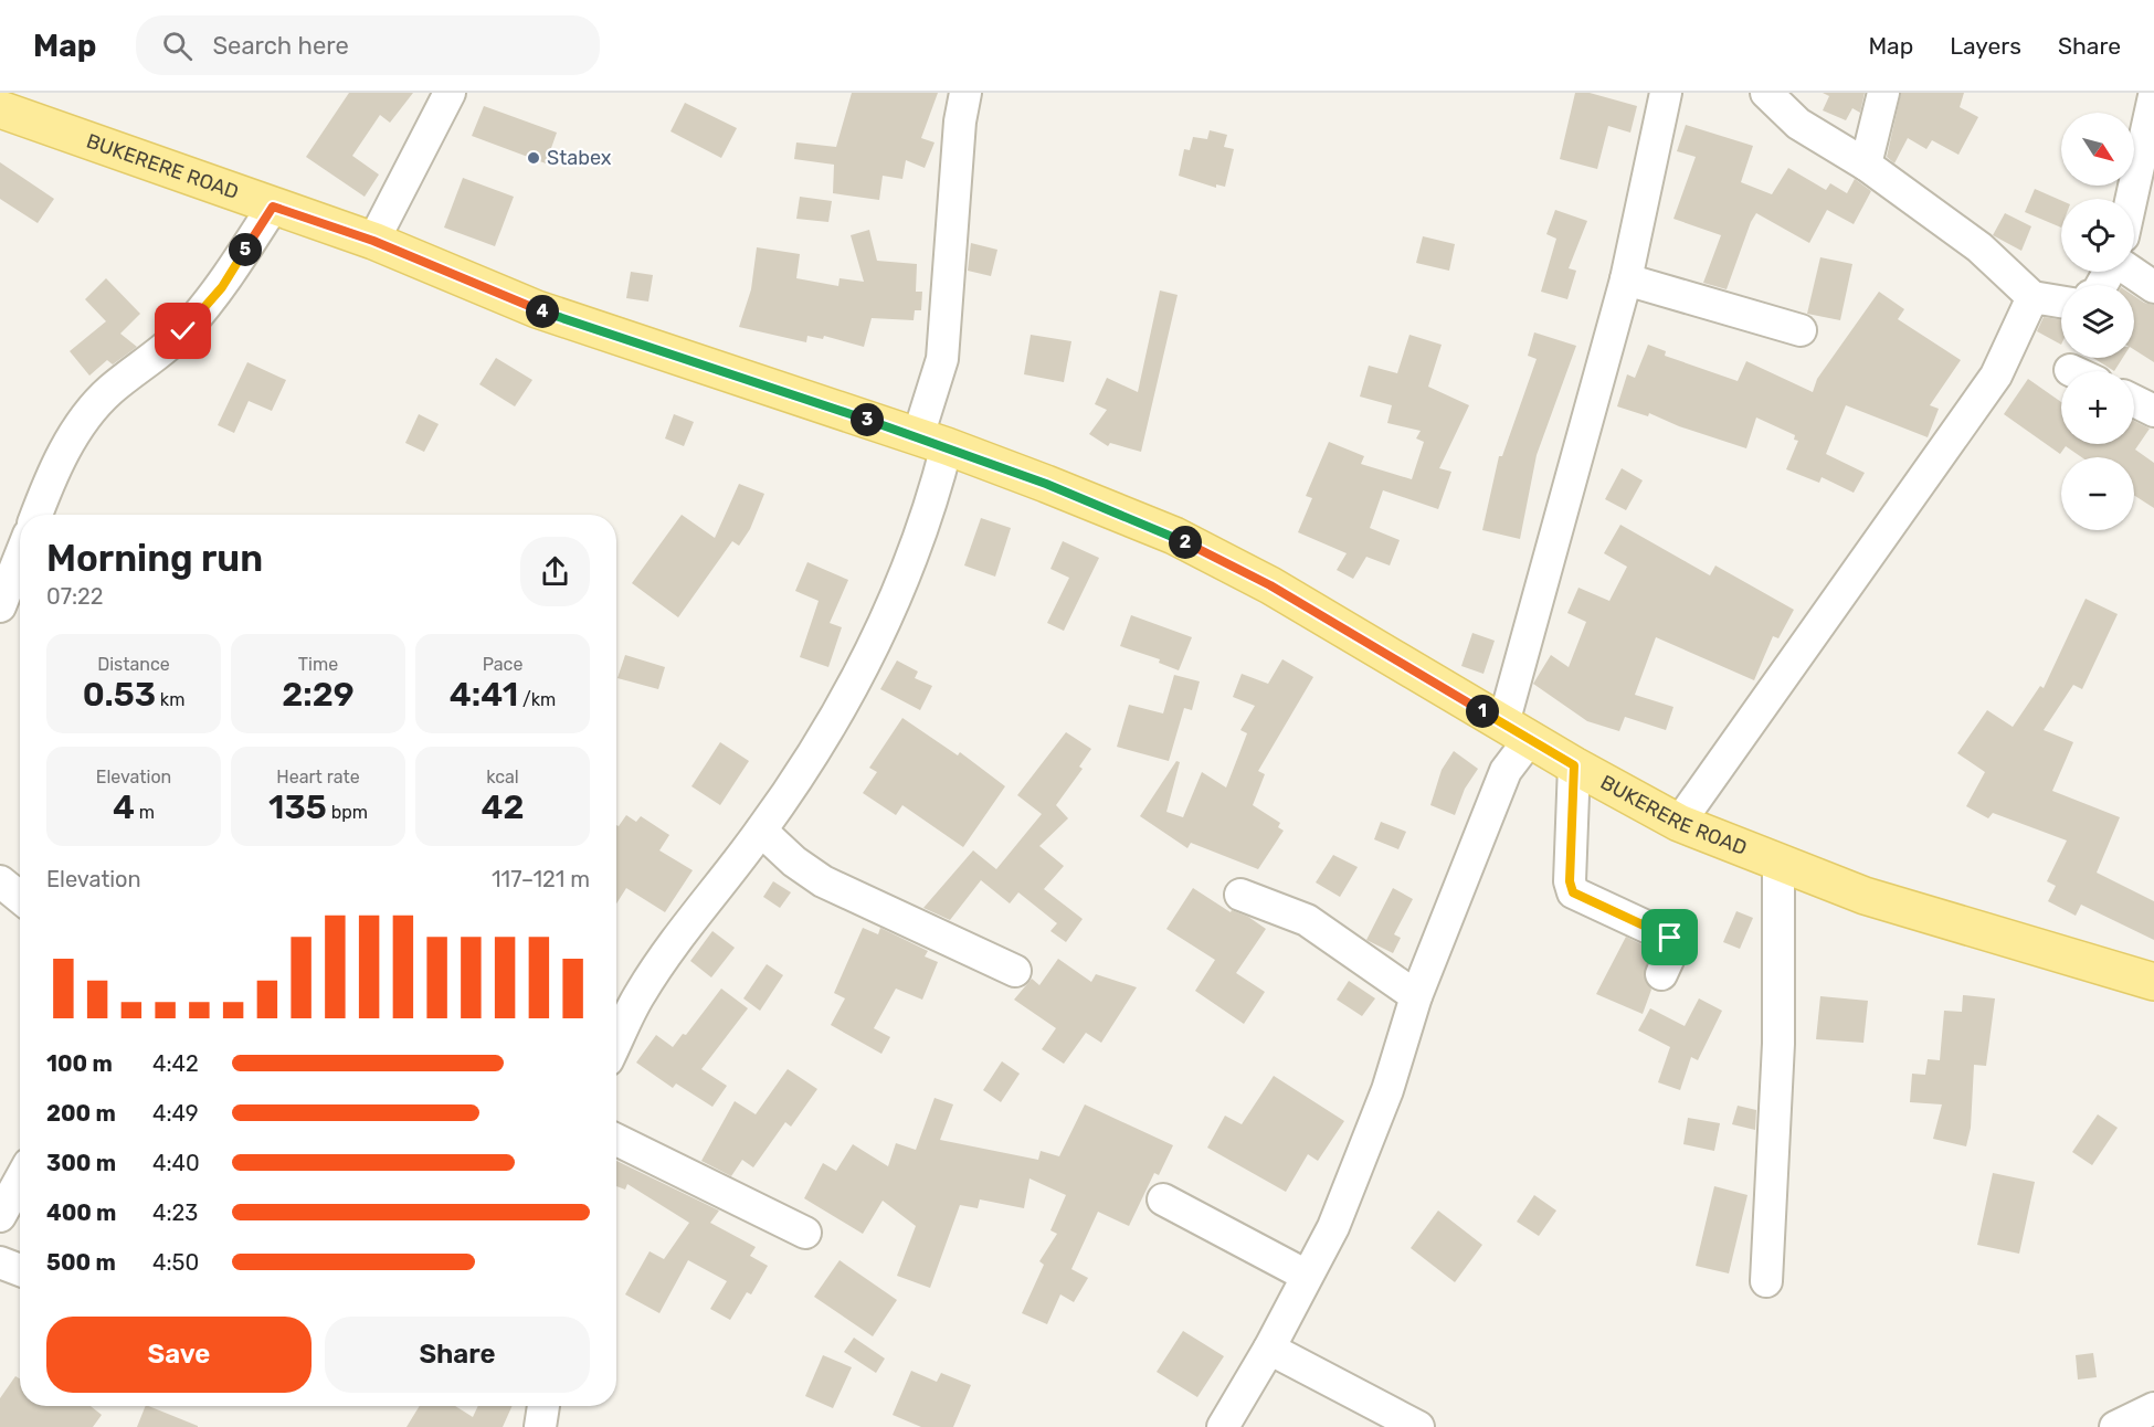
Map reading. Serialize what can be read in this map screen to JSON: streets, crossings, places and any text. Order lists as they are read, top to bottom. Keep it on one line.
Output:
{"streets":{"main road":["BUKERERE ROAD"]},"places":["Stabex"],"north":"bottom right","page":{"header":"Map","search":"Search here","nav":["Map","Layers","Share"],"map_buttons":["+","−"],"pins":["5","4","3","2","1"],"heading":["Morning run","07:22"],"stats":[["Distance","0.53 km"],["Time","2:29"],["Pace","4:41 /km"],["Elevation","4 m"],["Heart rate","135 bpm"],["kcal","42"]],"chart":["Elevation","117–121 m"],"list":[{"name":"100 m","note":"4:42"},{"name":"200 m","note":"4:49"},{"name":"300 m","note":"4:40"},{"name":"400 m","note":"4:23"},{"name":"500 m","note":"4:50"}],"buttons":["Save","Share"]}}
